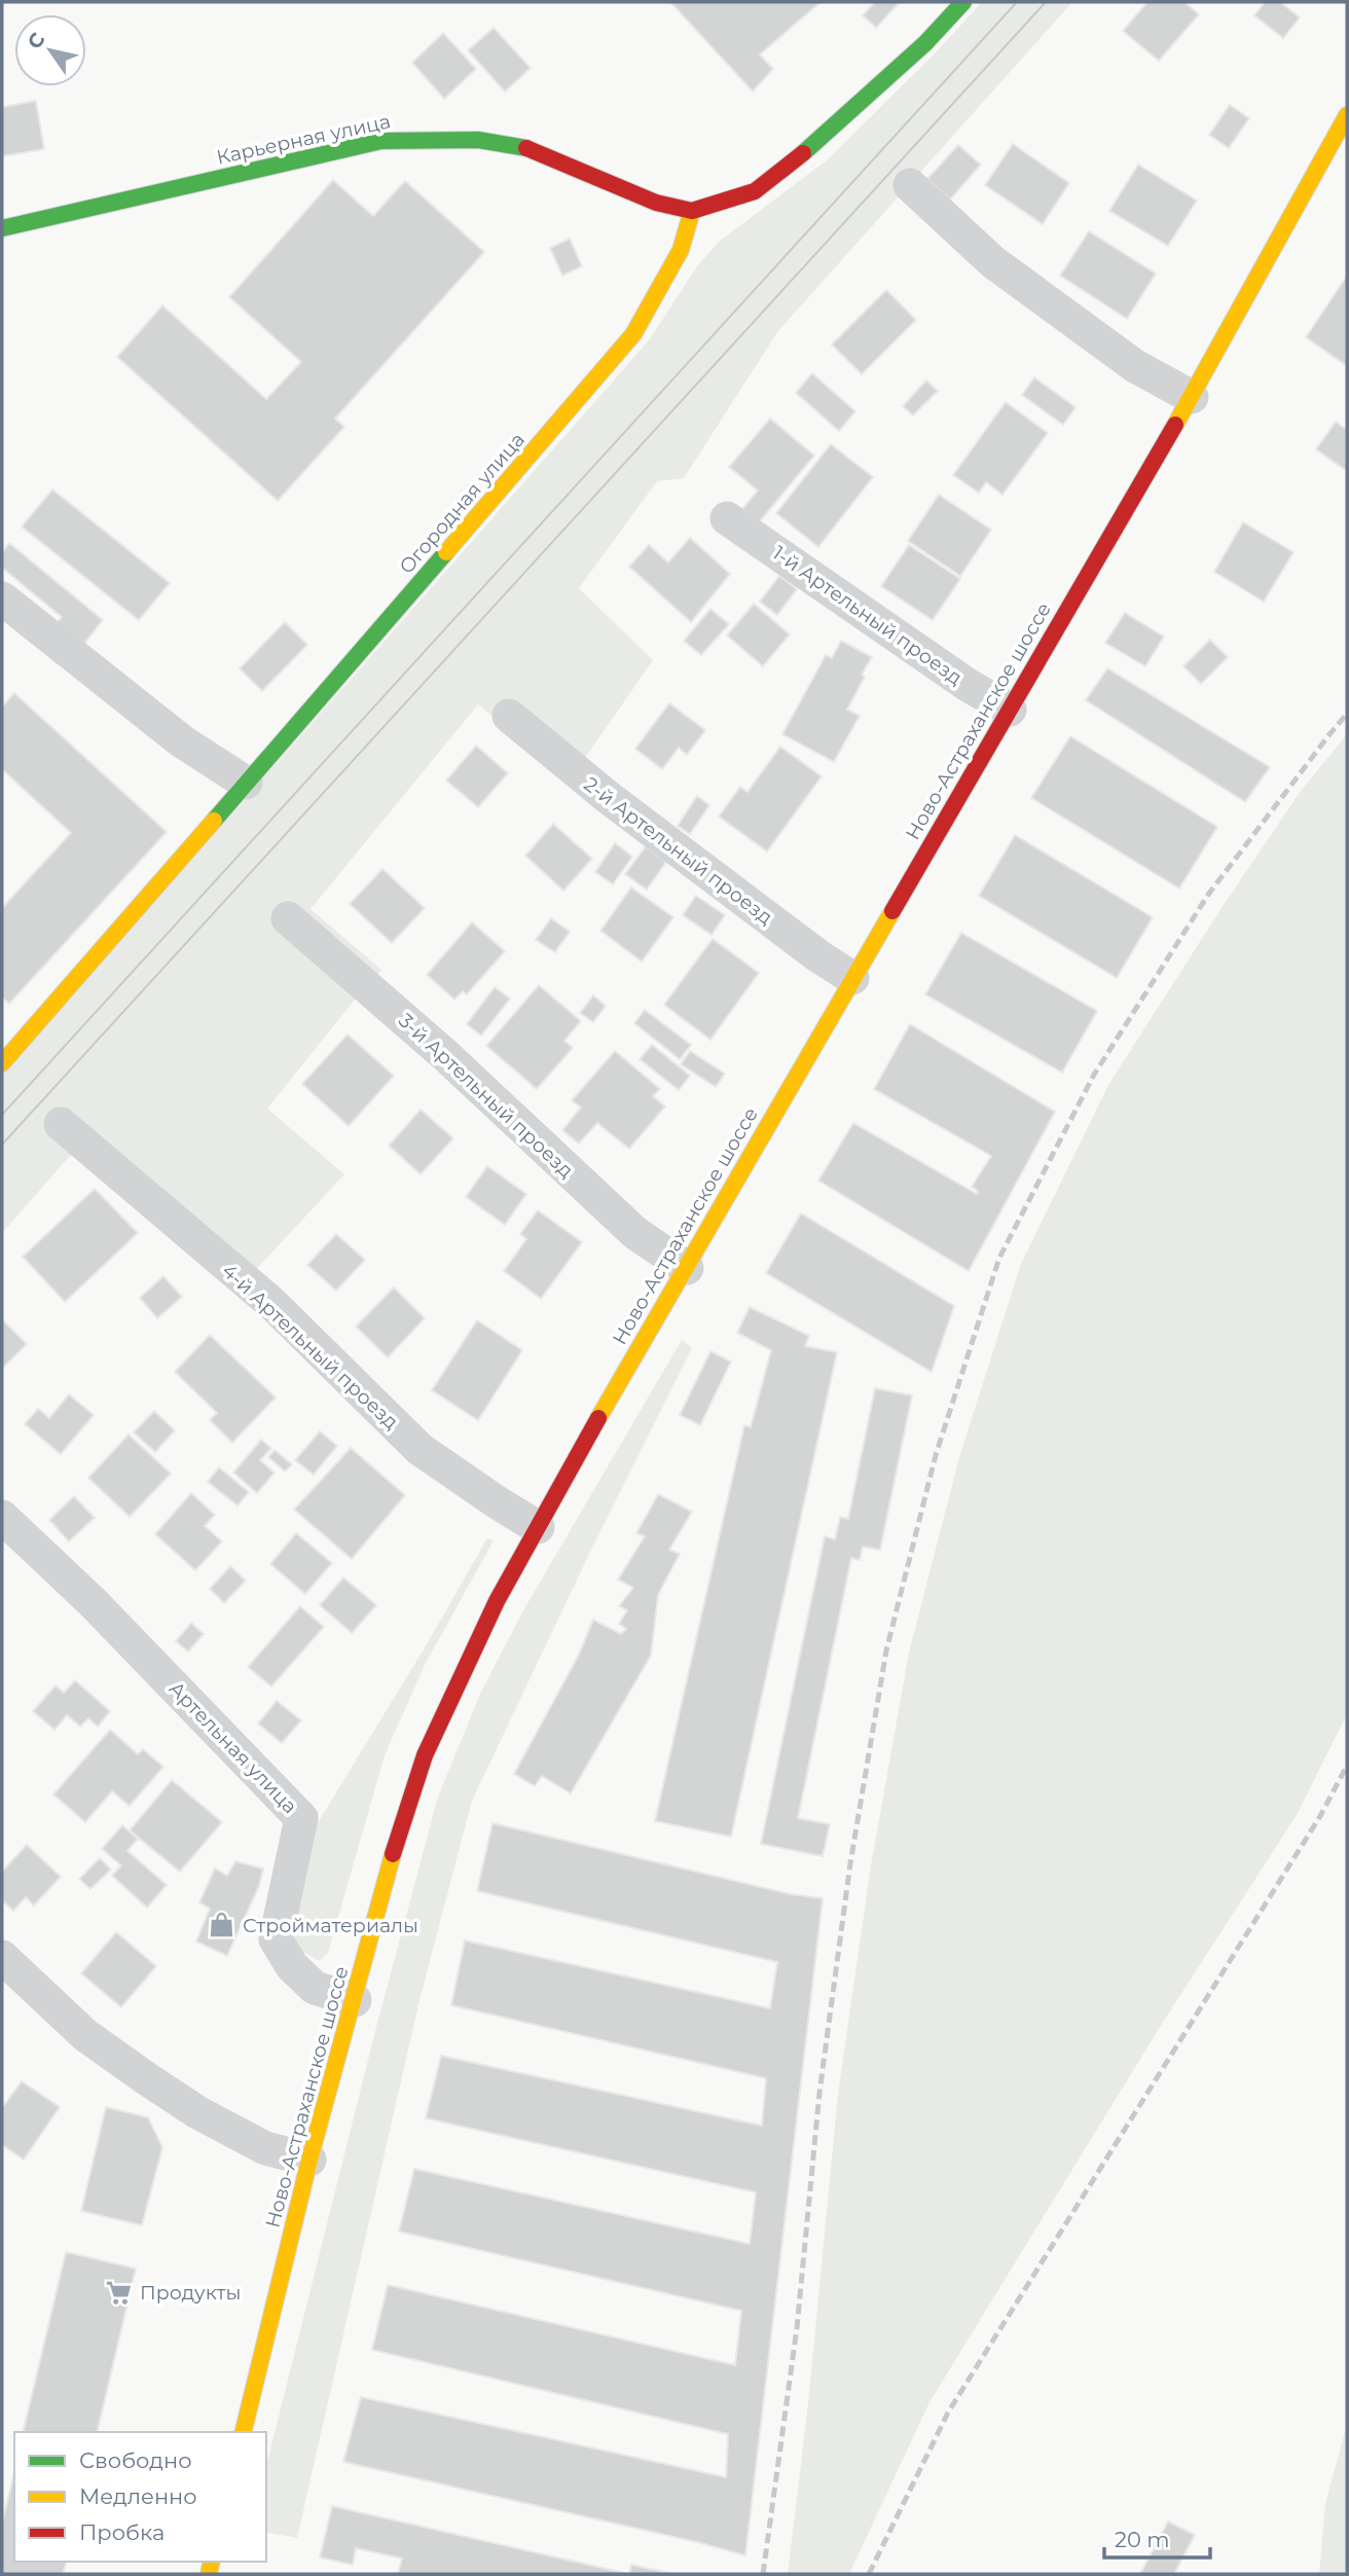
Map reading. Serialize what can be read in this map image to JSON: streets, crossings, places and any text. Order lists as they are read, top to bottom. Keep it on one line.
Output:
{"streets":{"main road":["Карьерная улица","Огородная улица","Ново-Астраханское шоссе"],"street":["1-й Артельный проезд","2-й Артельный проезд","3-й Артельный проезд","4-й Артельный проезд","Артельная улица"]},"crossings":[["Карьерная улица","Огородная улица"],["1-й Артельный проезд","Ново-Астраханское шоссе"],["Ново-Астраханское шоссе","2-й Артельный проезд"],["Ново-Астраханское шоссе","3-й Артельный проезд"],["Ново-Астраханское шоссе","4-й Артельный проезд"],["Ново-Астраханское шоссе","Артельная улица"]],"places":{"shop":["Стройматериалы"],"supermarket":["Продукты"]},"legend":["Свободно","Медленно","Пробка"],"scale_bar":"20 m","north":"top left"}
